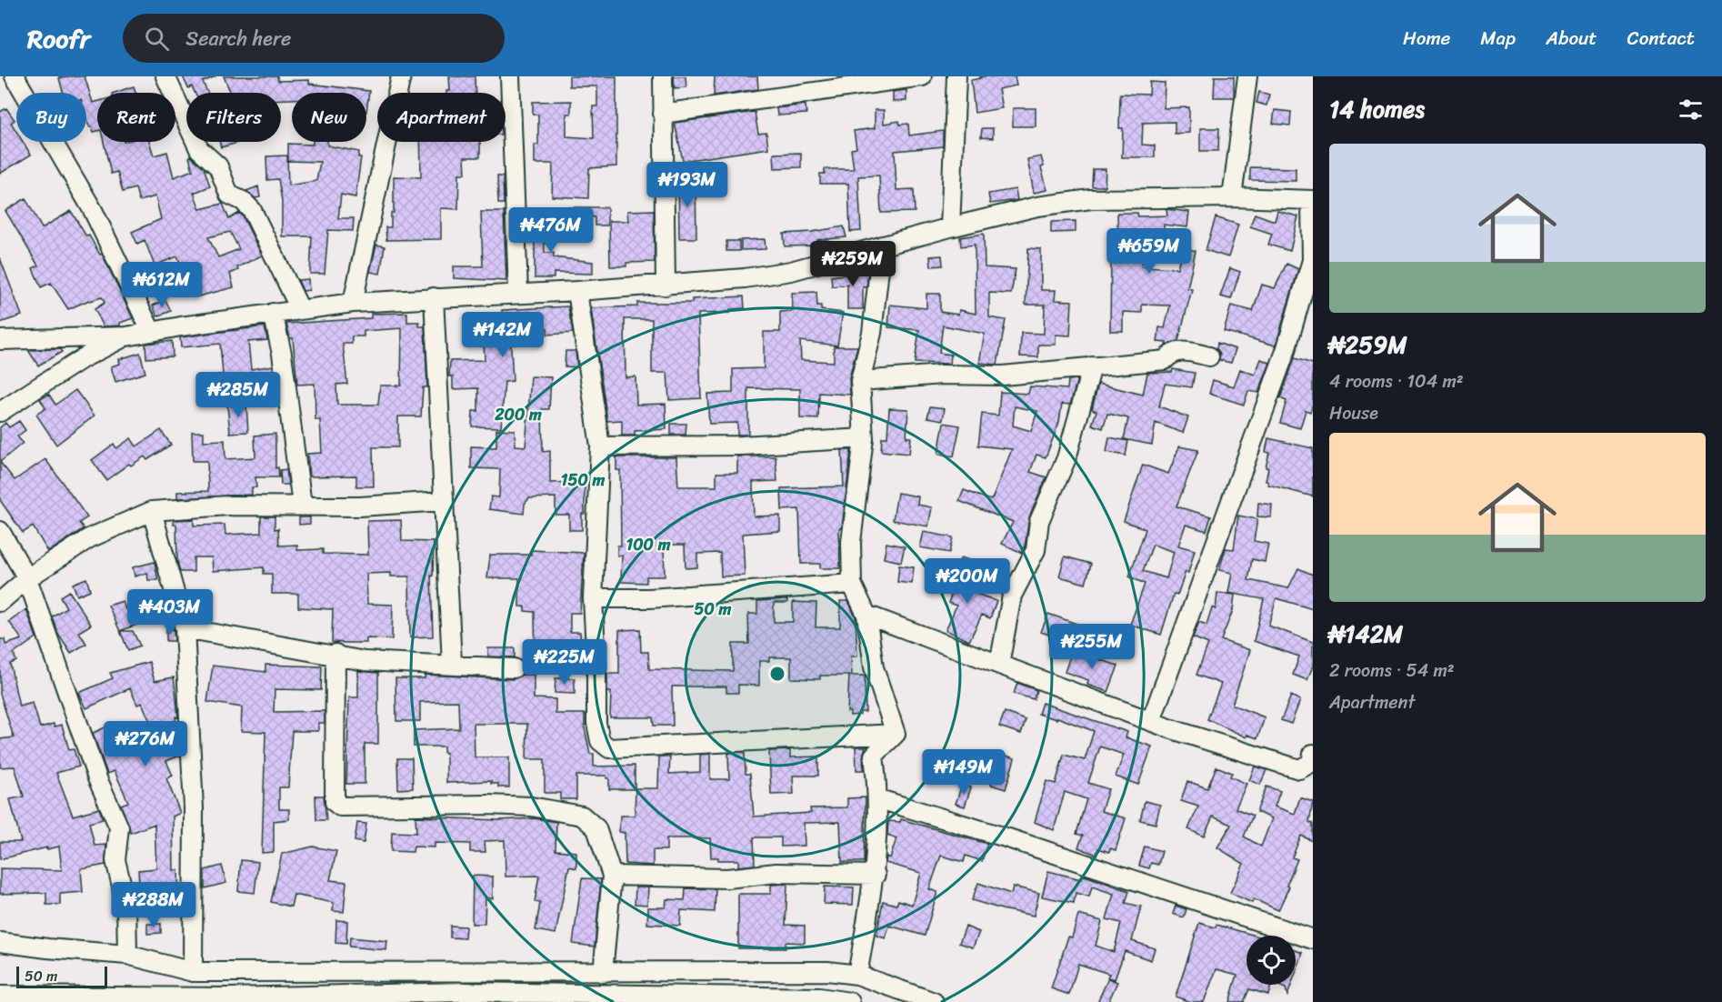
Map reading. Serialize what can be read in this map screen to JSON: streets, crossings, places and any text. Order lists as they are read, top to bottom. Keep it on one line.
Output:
{"scale_bar":"50 m","page":{"header":"Roofr","search":"Search here","nav":["Home","Map","About","Contact"],"heading":"14 homes","chip":["Buy","Rent","Filters","New","Apartment"],"list":[{"name":"₦259M","note":"4 rooms · 104 m² · House"},{"name":"₦142M","note":"2 rooms · 54 m² · Apartment"}],"price":["₦193M","₦476M","₦659M","₦259M","₦612M","₦142M","₦285M","₦200M","₦403M","₦255M","₦225M","₦276M","₦149M","₦288M"],"scale":"50 m"},"rings":["200 m","150 m","100 m","50 m"]}
